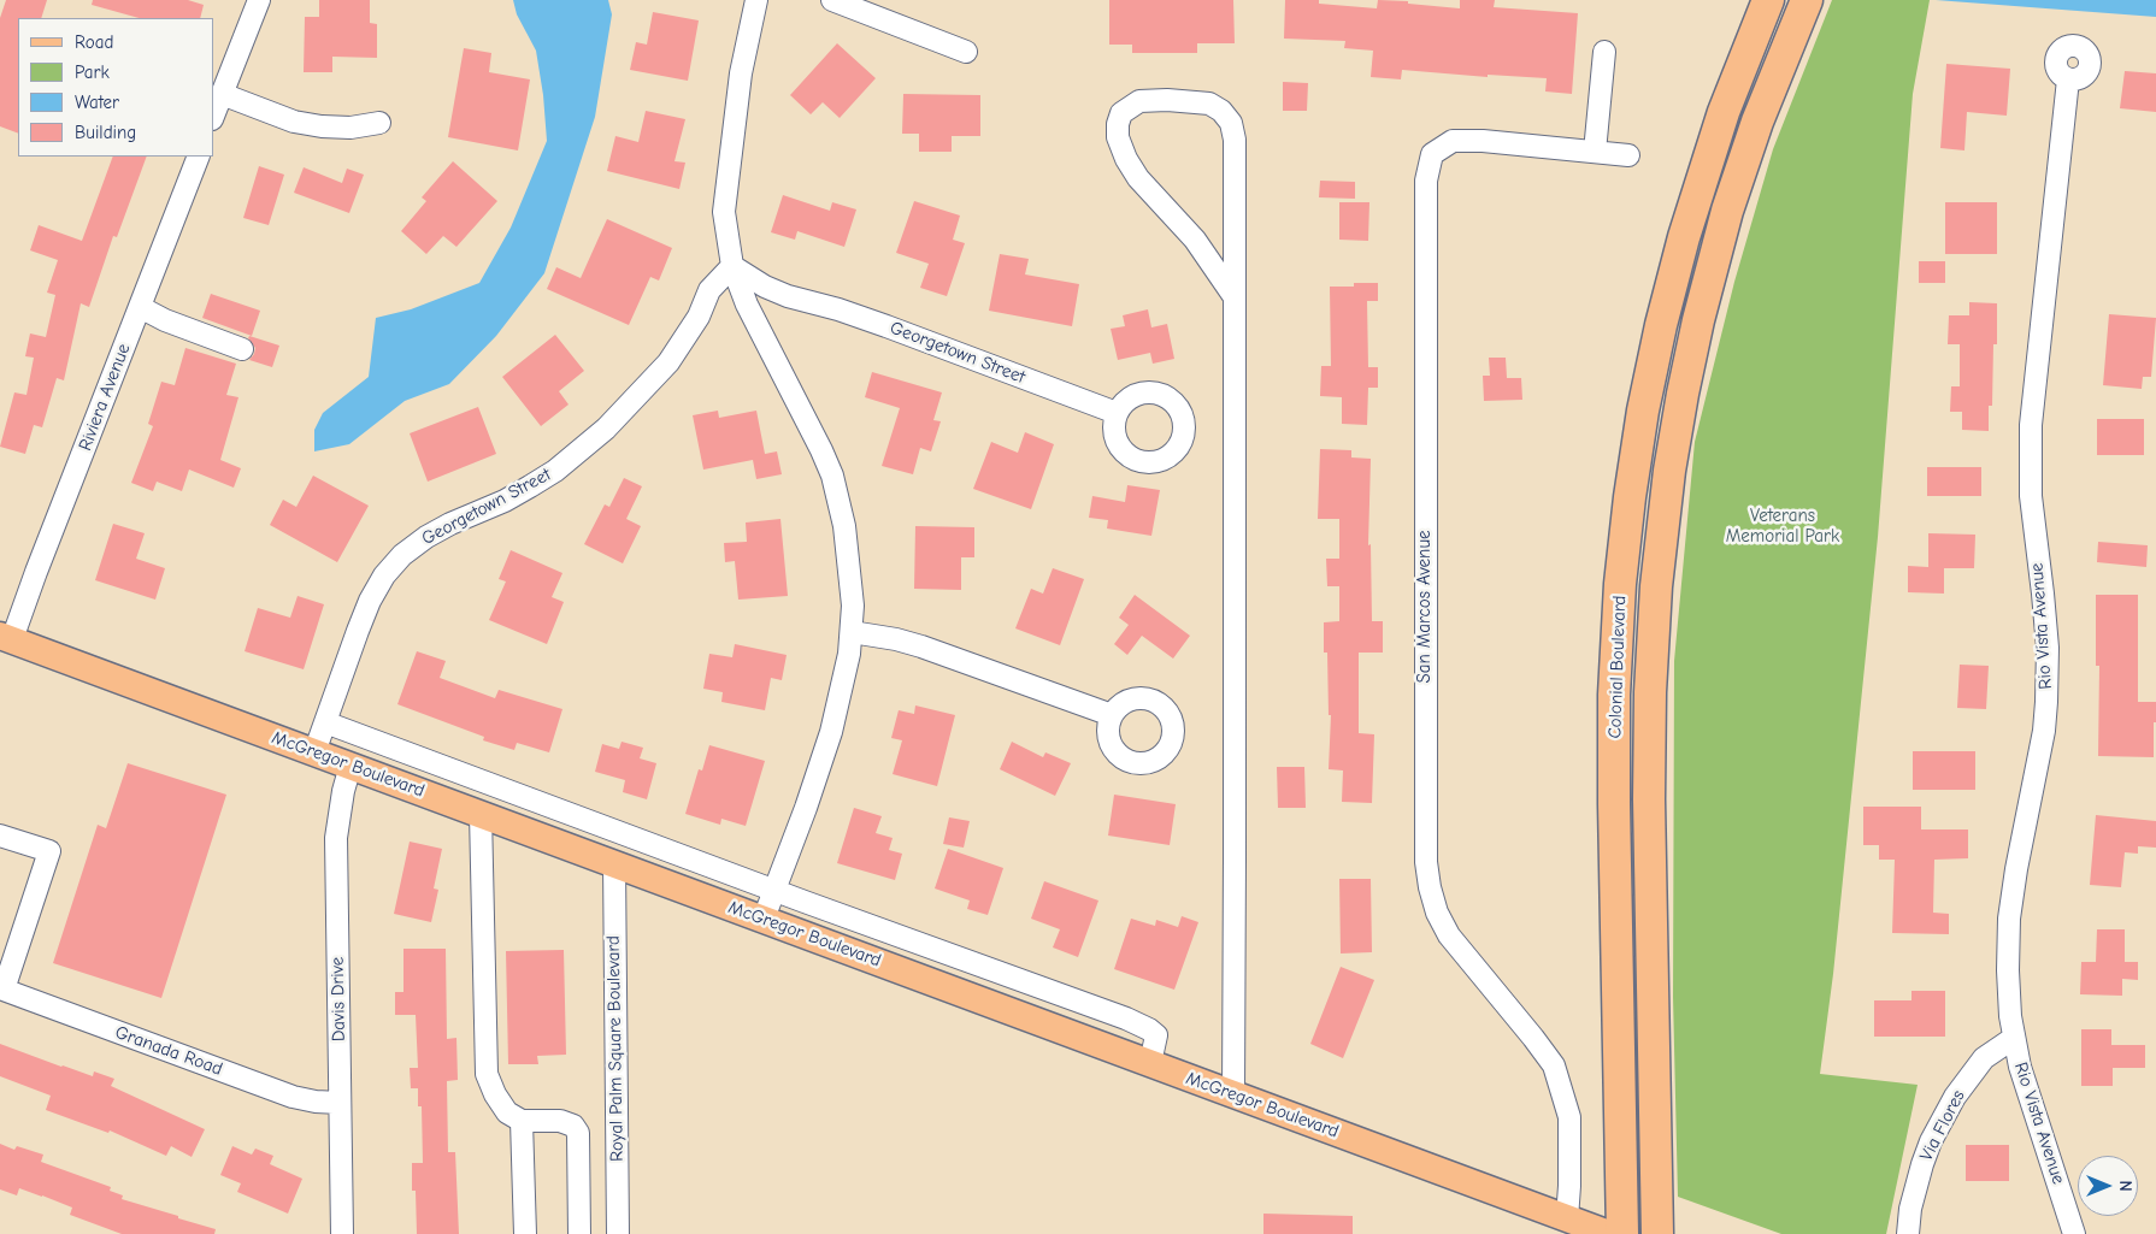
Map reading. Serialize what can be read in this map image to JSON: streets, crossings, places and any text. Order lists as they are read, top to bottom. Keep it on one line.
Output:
{"streets":{"highway":["Colonial Boulevard"],"main road":["McGregor Boulevard"],"street":["Georgetown Street","Riviera Avenue","San Marcos Avenue","Rio Vista Avenue","Davis Drive","Royal Palm Square Boulevard","Granada Road","Via Flores"]},"crossings":[["Georgetown Street","McGregor Boulevard"],["Riviera Avenue","McGregor Boulevard"],["San Marcos Avenue","McGregor Boulevard"],["Rio Vista Avenue","Via Flores"],["McGregor Boulevard","Davis Drive"],["McGregor Boulevard","Royal Palm Square Boulevard"],["Davis Drive","Granada Road"]],"parks":["Veterans Memorial Park"],"legend":["Road","Park","Water","Building"],"north":"right"}
